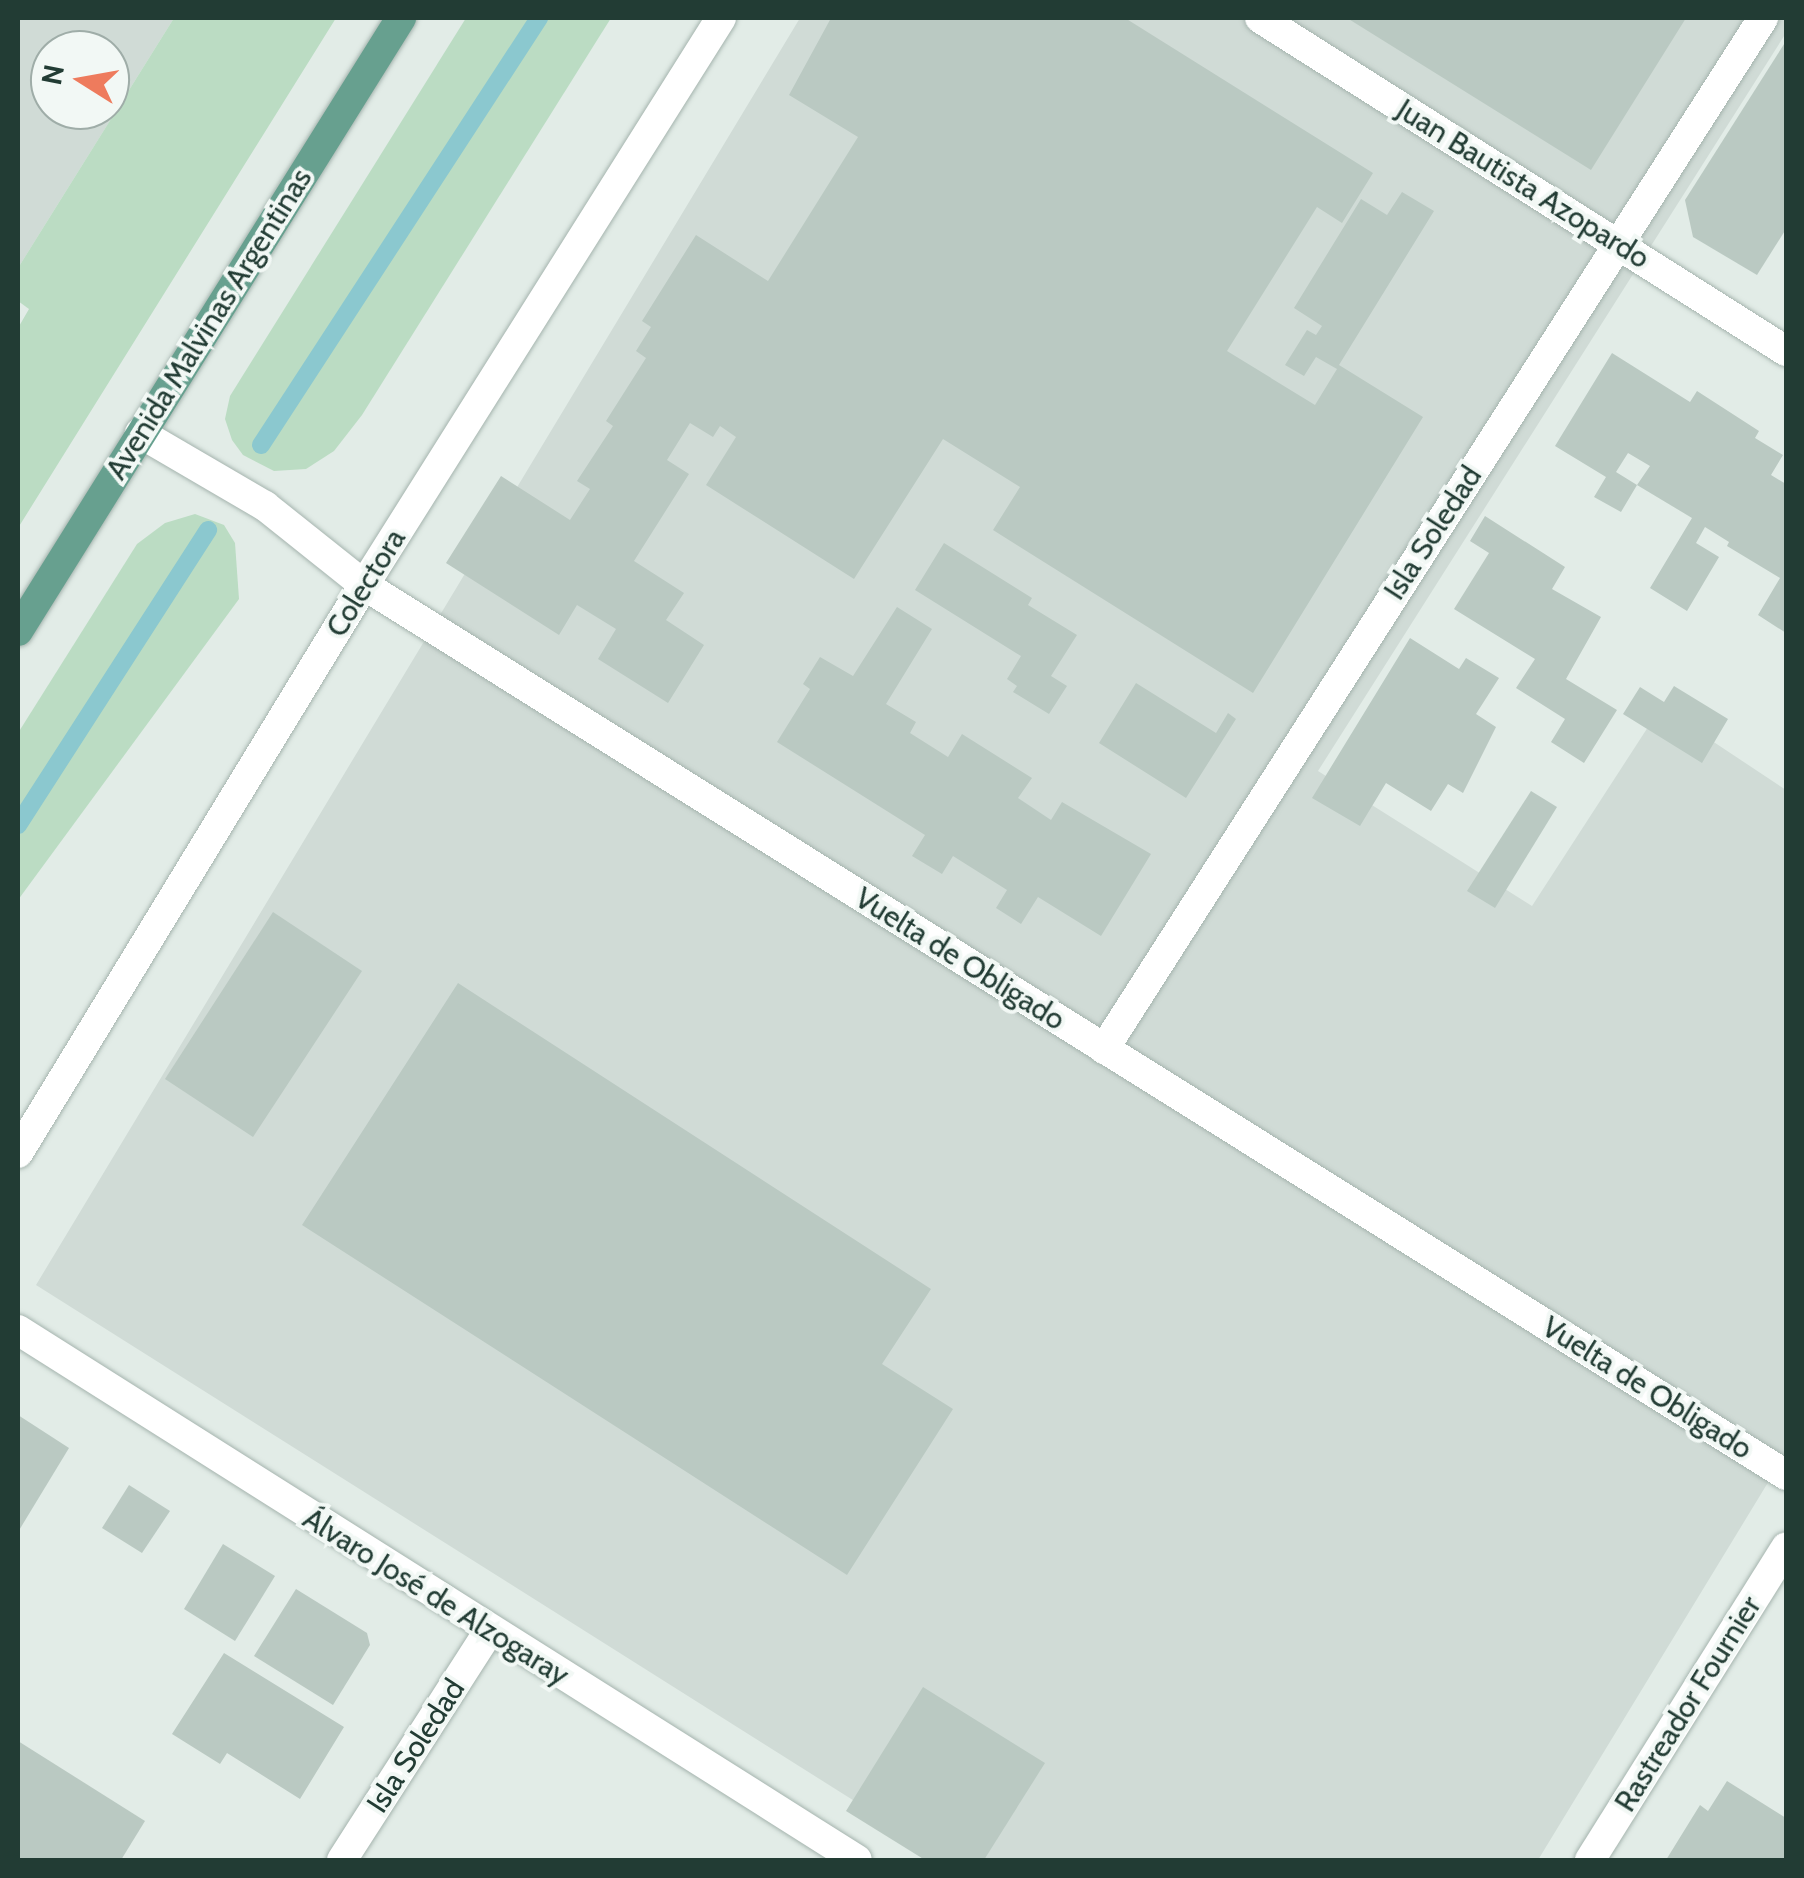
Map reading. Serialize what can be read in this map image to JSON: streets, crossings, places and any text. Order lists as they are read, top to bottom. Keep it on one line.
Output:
{"streets":{"main road":["Avenida Malvinas Argentinas"],"street":["Juan Bautista Azopardo","Isla Soledad","Colectora","Vuelta de Obligado","Álvaro José de Alzogaray","Rastreador Fournier"]},"crossings":[["Juan Bautista Azopardo","Isla Soledad"],["Avenida Malvinas Argentinas","Vuelta de Obligado"],["Isla Soledad","Vuelta de Obligado"],["Isla Soledad","Álvaro José de Alzogaray"],["Colectora","Vuelta de Obligado"]],"north":"left"}
